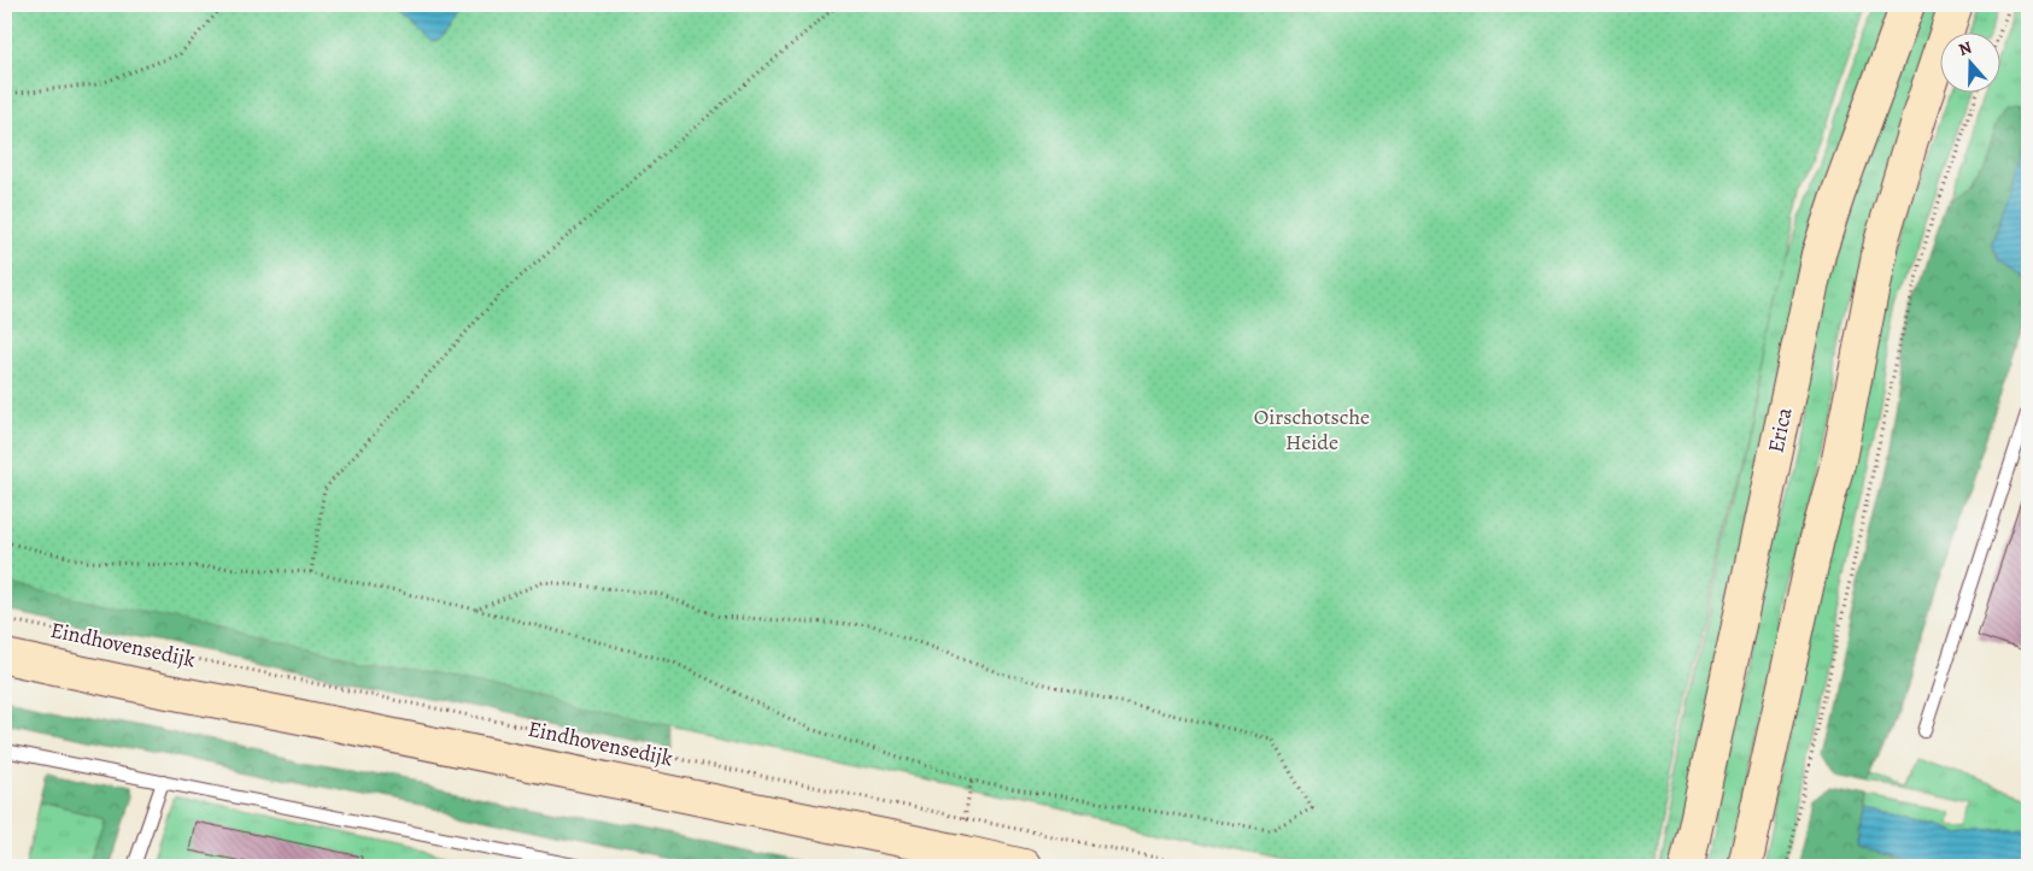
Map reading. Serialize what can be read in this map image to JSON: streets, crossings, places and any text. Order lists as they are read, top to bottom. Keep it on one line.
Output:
{"streets":{"street":["Erica","Eindhovensedijk"]},"parks":["Oirschotsche Heide"],"north":"top"}
